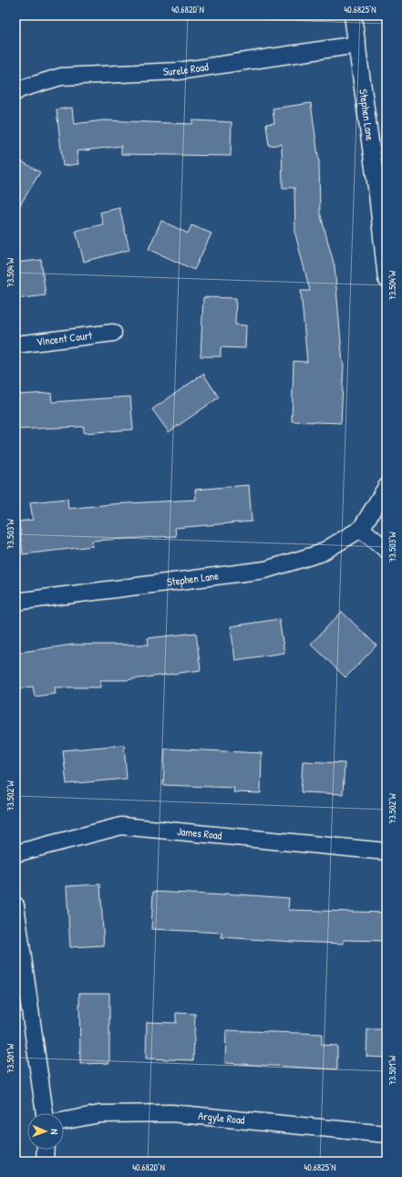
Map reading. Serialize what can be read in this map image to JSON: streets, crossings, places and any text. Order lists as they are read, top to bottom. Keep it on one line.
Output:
{"streets":{"street":["Surele Road","Stephen Lane","Vincent Court","James Road","Argyle Road"]},"crossings":[["Surele Road","Stephen Lane"]],"north":"right","coordinates":["40.6820°N","40.6825°N","73.504°W","73.503°W","73.502°W","73.501°W"]}
